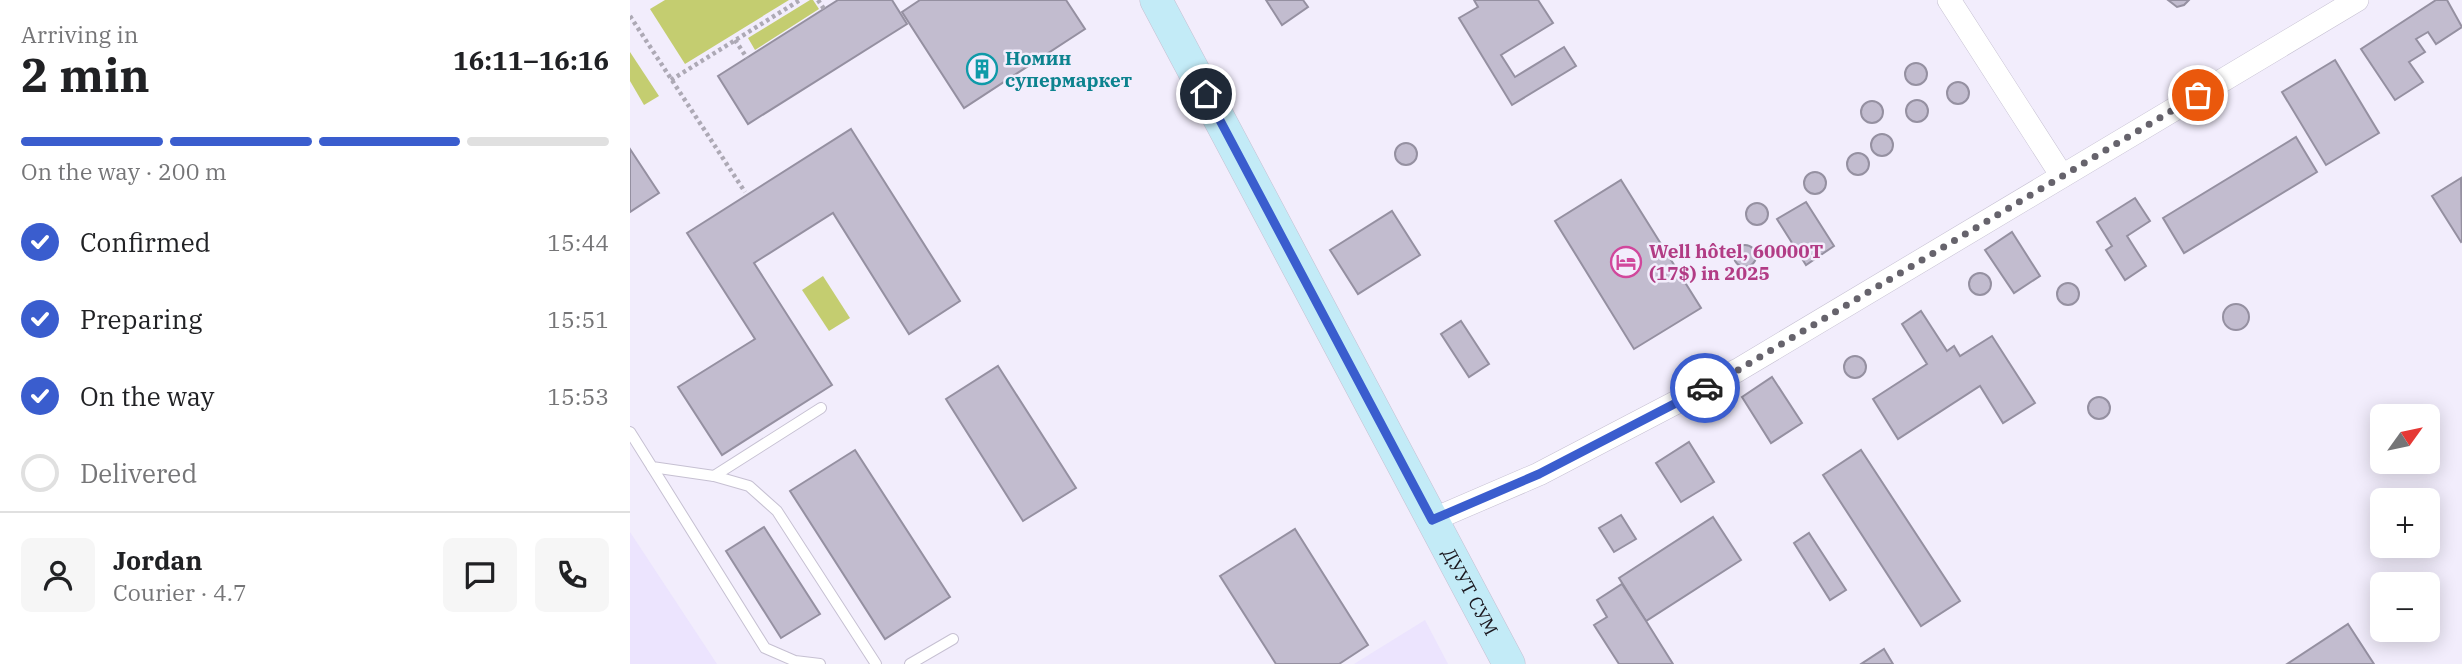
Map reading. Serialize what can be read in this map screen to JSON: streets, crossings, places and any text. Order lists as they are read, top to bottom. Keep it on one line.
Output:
{"streets":{"main road":["ДУУТ СУМ"]},"places":{"building":["Номин супермаркет"],"hotel":["Well hôtel, 60000T (17$) in 2025"]},"north":"top right","page":{"heading":["2 min","Arriving in","16:11–16:16"],"panel":["Jordan","Courier · 4.7"],"bar":"On the way · 200 m","list":[["Confirmed","15:44"],["Preparing","15:51"],["On the way","15:53"],"Delivered"],"map_buttons":["+","−"]}}
